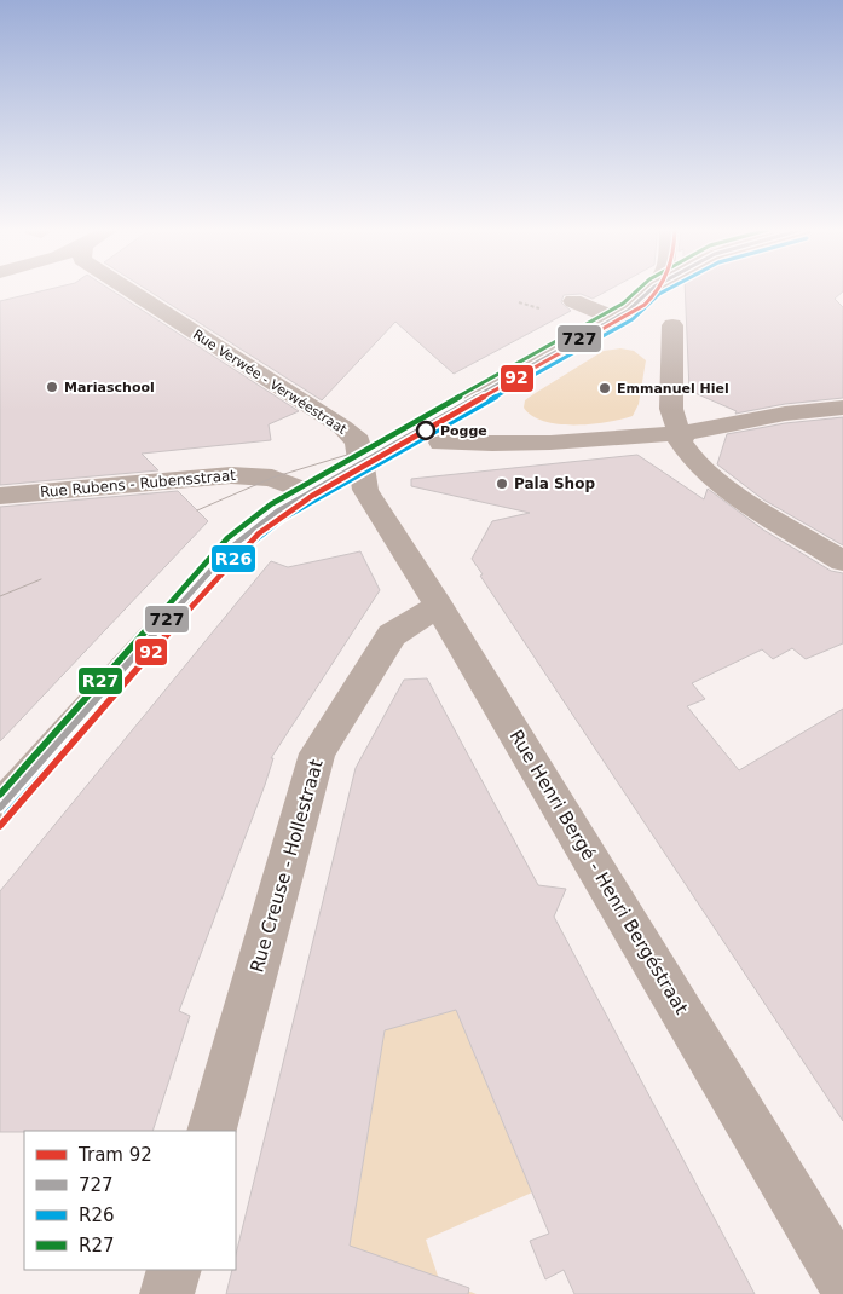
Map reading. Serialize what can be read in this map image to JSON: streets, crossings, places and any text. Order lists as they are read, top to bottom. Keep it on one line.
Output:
{"streets":{"street":["Rue Verwée - Verwéestraat","Rue Rubens - Rubensstraat","Rue Creuse - Hollestraat","Rue Henri Bergé - Henri Bergéstraat"]},"crossings":[["Rue Verwée - Verwéestraat","Rue Henri Bergé - Henri Bergéstraat"],["Rue Creuse - Hollestraat","Rue Henri Bergé - Henri Bergéstraat"]],"places":["Mariaschool","Emmanuel Hiel","Pogge","Pala Shop"],"lines":["tram line 92","transit line 727","transit line R26","transit line R27"],"legend":["Tram 92","727","R26","R27"]}
